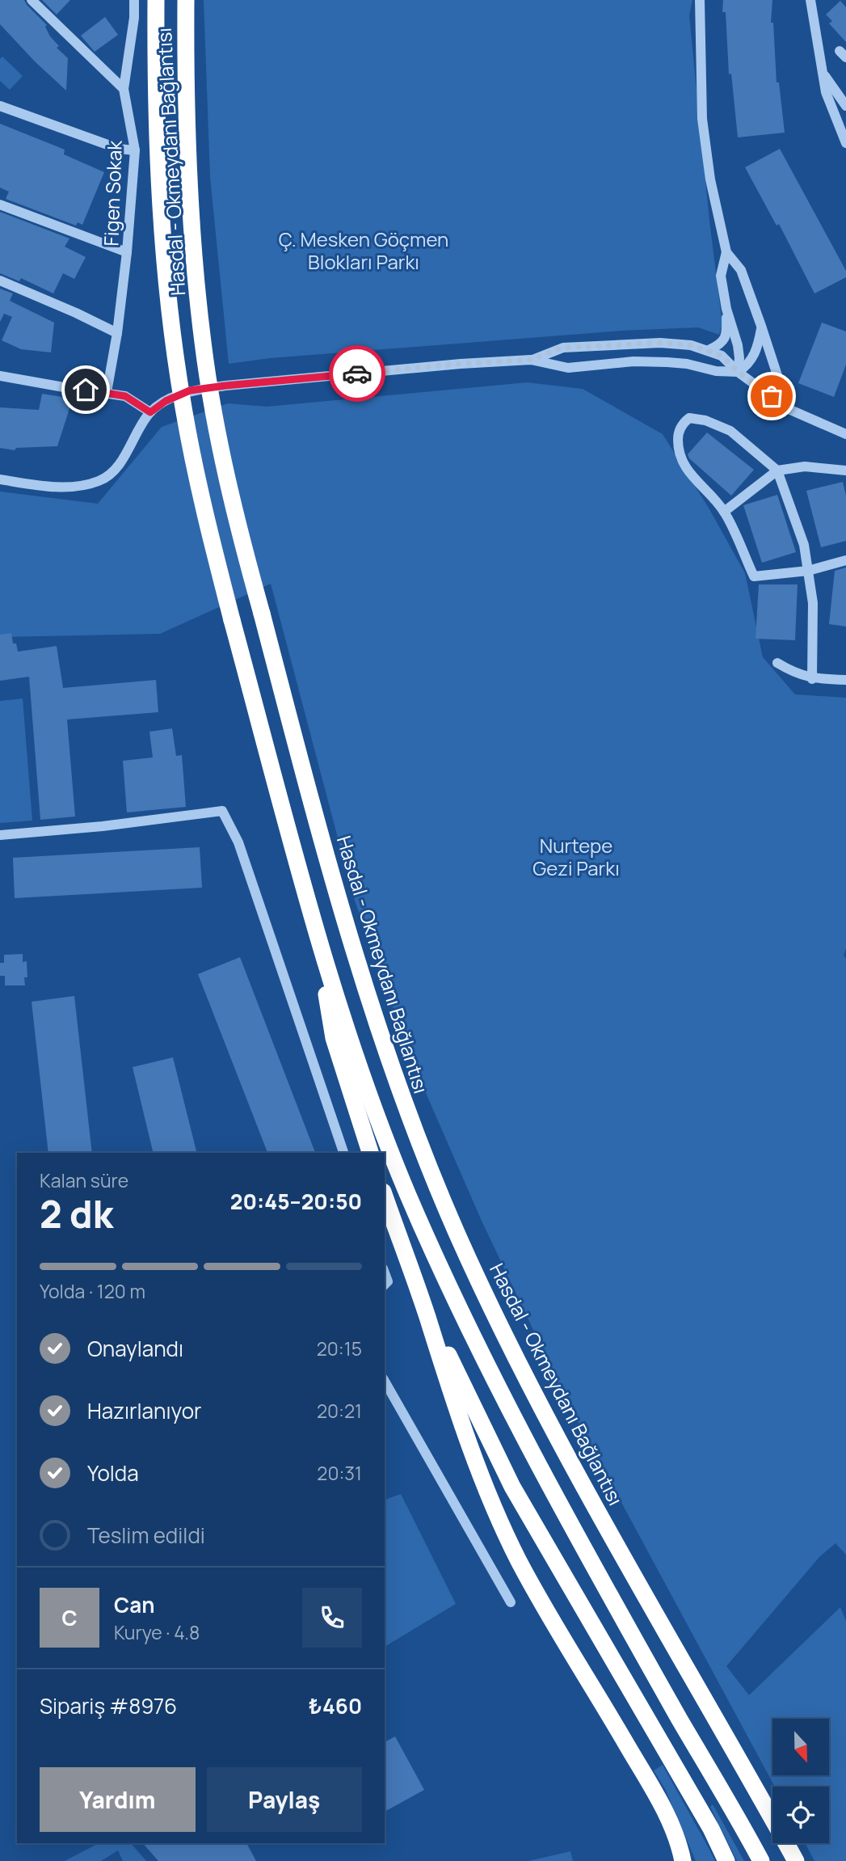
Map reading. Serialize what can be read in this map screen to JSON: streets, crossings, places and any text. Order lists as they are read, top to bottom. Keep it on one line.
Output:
{"streets":{"highway":["Hasdal - Okmeydanı Bağlantısı"],"street":["Figen Sokak"]},"parks":["Ç. Mesken Göçmen Blokları Parkı","Nurtepe Gezi Parkı"],"north":"bottom","page":{"heading":["2 dk","Kalan süre","20:45–20:50"],"panel":["Can","Kurye · 4.8","Sipariş #8976","₺460"],"bar":"Yolda · 120 m","list":[["Onaylandı","20:15"],["Hazırlanıyor","20:21"],["Yolda","20:31"],"Teslim edildi"],"round":"C","buttons":["Yardım","Paylaş"]}}
